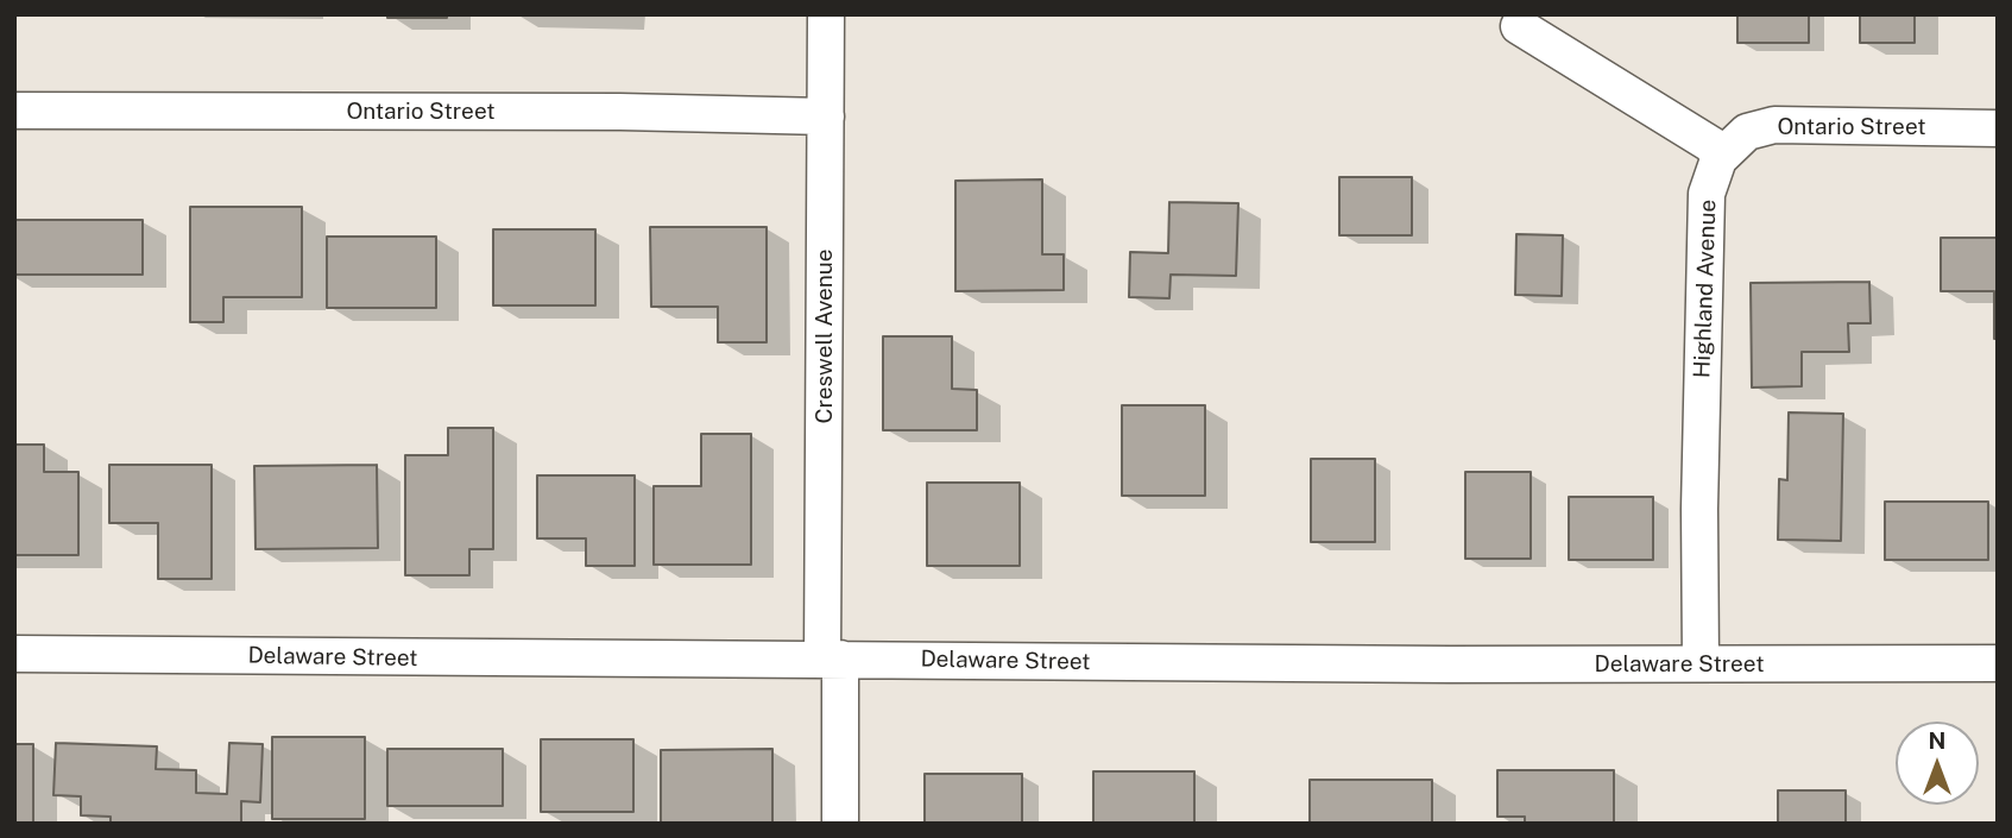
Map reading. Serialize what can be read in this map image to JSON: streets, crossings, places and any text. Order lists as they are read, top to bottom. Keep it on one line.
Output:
{"streets":{"street":["Ontario Street","Highland Avenue","Creswell Avenue","Delaware Street"]},"crossings":[["Ontario Street","Highland Avenue"],["Ontario Street","Creswell Avenue"],["Highland Avenue","Delaware Street"],["Creswell Avenue","Delaware Street"]],"north":"top"}
